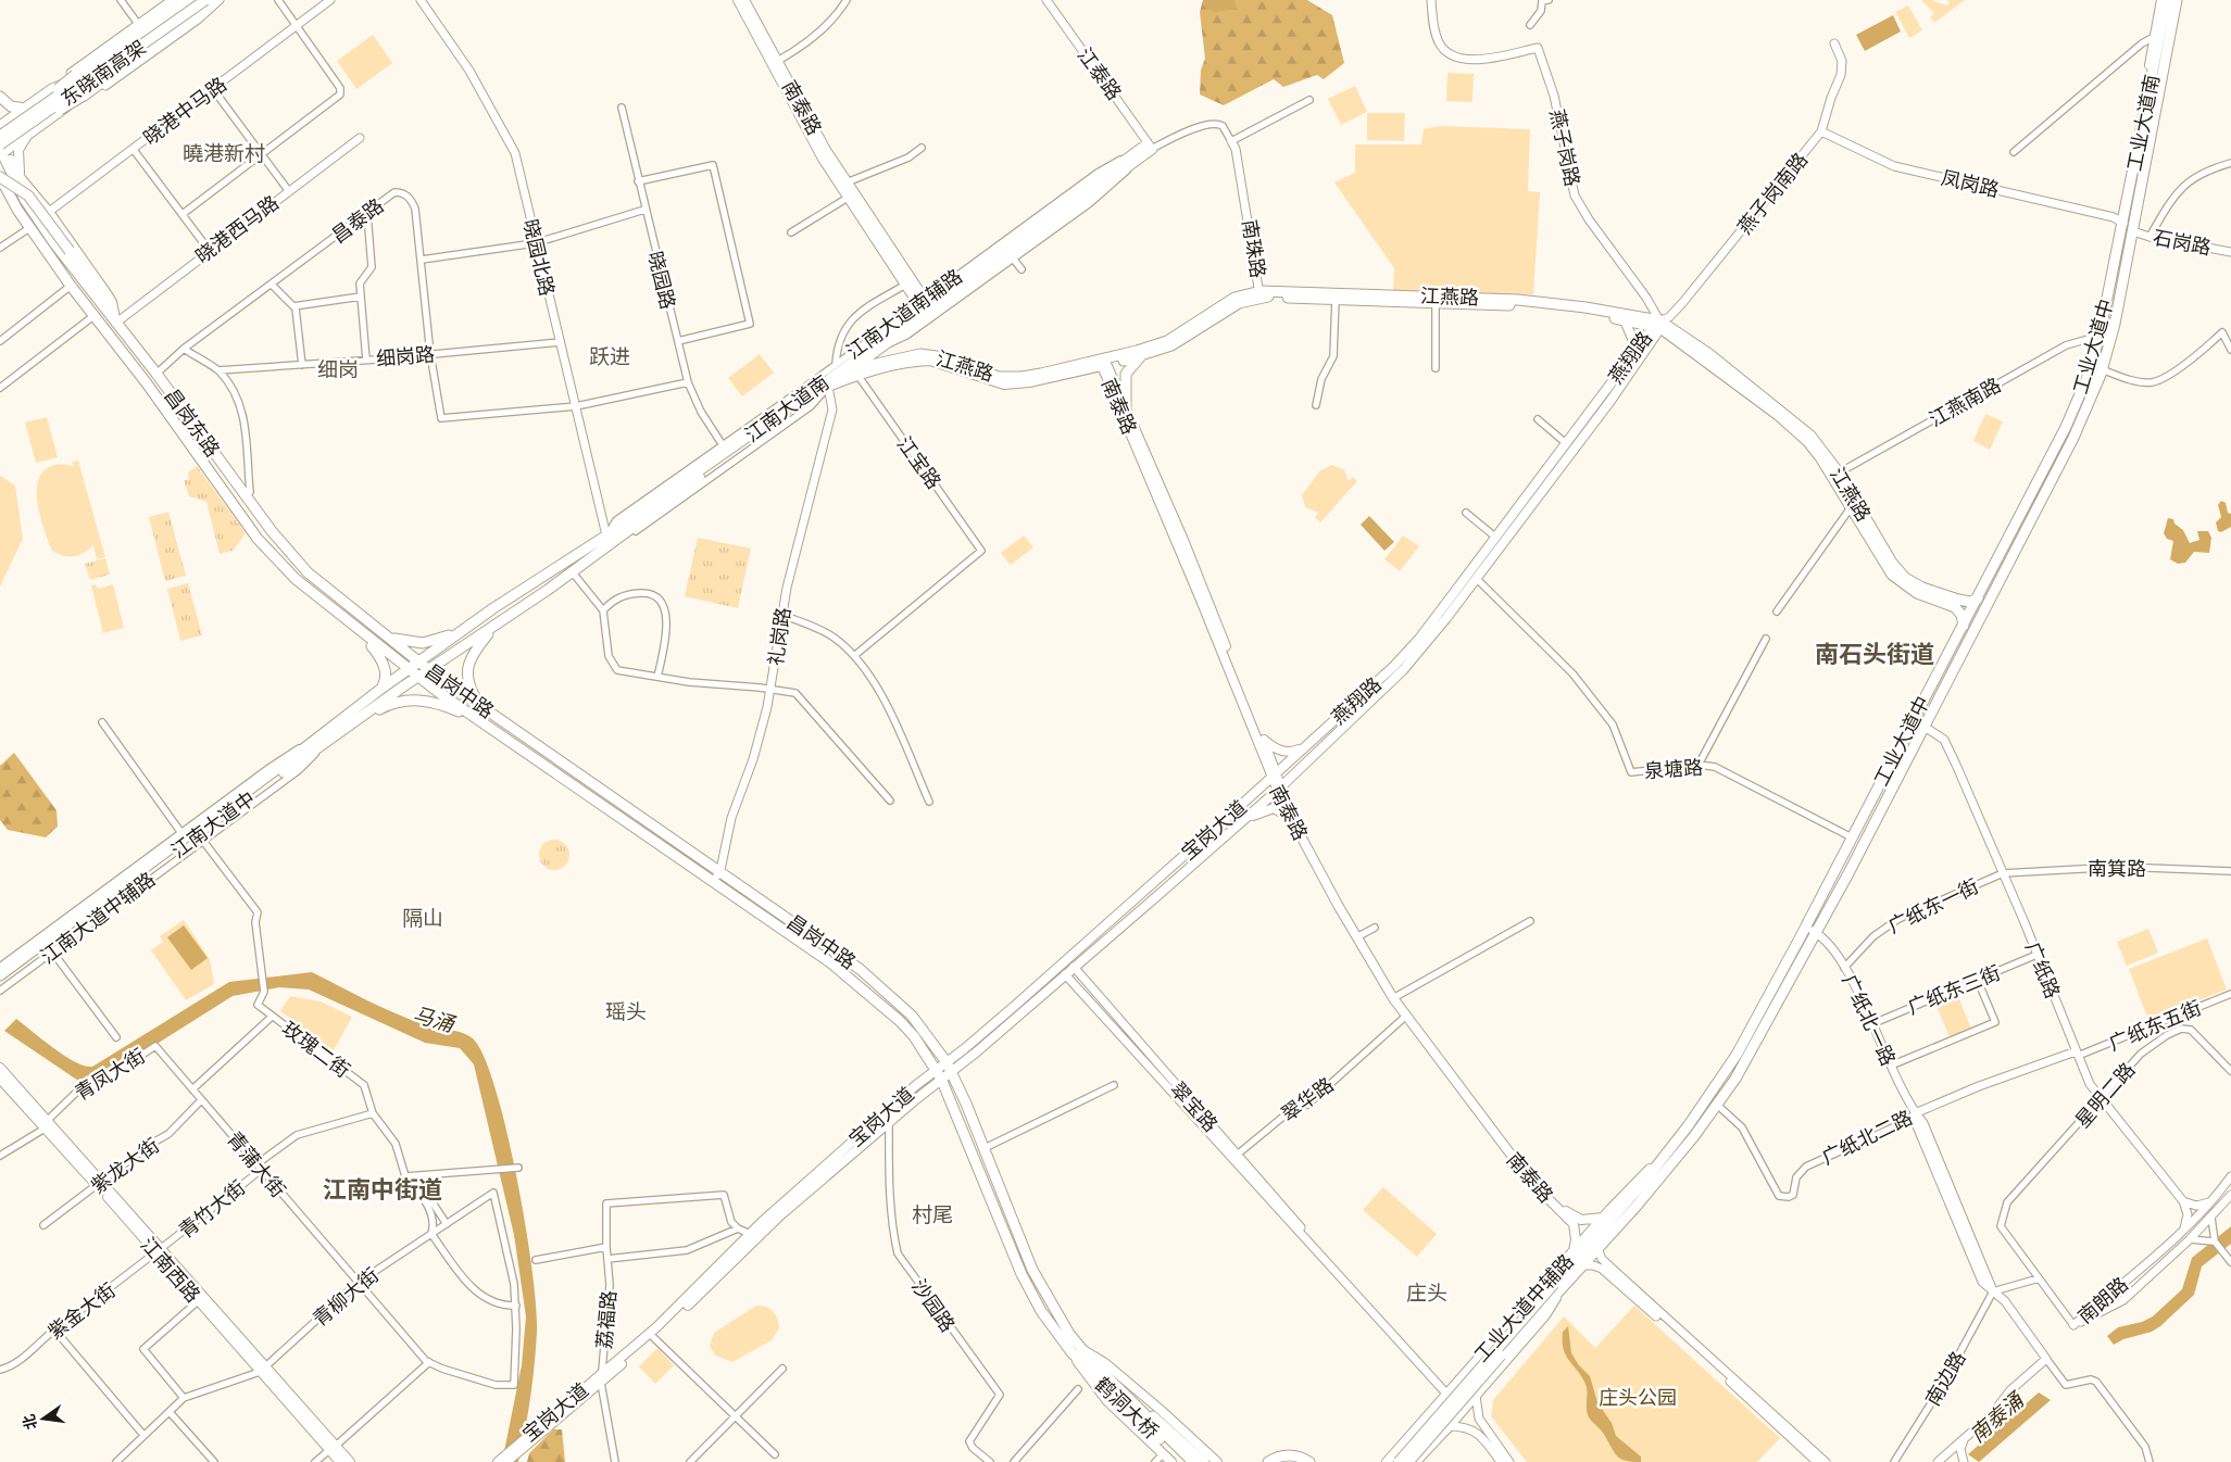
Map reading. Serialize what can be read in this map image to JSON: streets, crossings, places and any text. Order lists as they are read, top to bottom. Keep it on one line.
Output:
{"streets":{"main road":["东晓南高架","南泰路","工业大道南","江燕路","工业大道中","燕翔路","江南大道南","昌岗东路","昌岗中路","江南大道中","宝岗大道","江南西路","工业大道中辅路","鹤洞大桥"],"street":["江泰路","晓港中马路","燕子岗路","凤岗路","燕子岗南路","昌泰路","晓港西马路","石岗路","南珠路","晓园北路","晓园路","江南大道南辅路","细岗路","江燕南路","江宝路","礼岗路","泉塘路","南箕路","广纸东一街","江南大道中辅路","广纸路","广纸东三街","广纸北一路","广纸东五街","玫瑰二街","青凤大街","星明二路","翠华路","翠宝路","广纸北二路","青蒲大街","紫龙大街","青竹大街","青柳大街","南朗路","沙园路","紫金大街","荔福路","南边路"]},"crossings":[["东晓南高架","昌岗东路"],["江泰路","江南大道南"],["南泰路","江燕路"],["南泰路","江南大道南辅路"],["南泰路","燕翔路"],["南泰路","江南大道南"],["南泰路","宝岗大道"],["南泰路","翠华路"],["南泰路","工业大道中辅路"],["晓港中马路","昌岗东路"],["工业大道南","凤岗路"],["工业大道南","工业大道中"],["燕子岗路","燕子岗南路"],["燕子岗路","江燕路"],["燕子岗路","燕翔路"],["凤岗路","燕子岗南路"],["燕子岗南路","江燕路"],["燕子岗南路","燕翔路"],["昌泰路","晓园北路"],["昌泰路","细岗路"],["昌泰路","昌岗东路"],["晓港西马路","昌岗东路"],["南珠路","江燕路"],["晓园北路","细岗路"],["晓园北路","江南大道南"],["江燕路","江南大道南辅路"],["江燕路","工业大道中"],["江燕路","燕翔路"],["江燕路","江燕南路"],["江燕路","江南大道南"],["江燕路","江宝路"],["江燕路","礼岗路"],["江南大道南辅路","江南大道南"],["江南大道南辅路","礼岗路"],["工业大道中","江燕南路"],["工业大道中","泉塘路"],["工业大道中","广纸北一路"],["工业大道中","工业大道中辅路"],["燕翔路","泉塘路"],["燕翔路","宝岗大道"],["江南大道南","昌岗东路"],["江南大道南","礼岗路"],["江南大道南","昌岗中路"],["江南大道南","江南大道中"],["昌岗东路","昌岗中路"],["昌岗东路","江南大道中"],["礼岗路","昌岗中路"],["昌岗中路","江南大道中"],["昌岗中路","宝岗大道"],["昌岗中路","鹤洞大桥"],["江南大道中","江南大道中辅路"],["江南大道中","玫瑰二街"],["宝岗大道","翠宝路"],["宝岗大道","沙园路"],["宝岗大道","荔福路"],["南箕路","广纸东一街"],["南箕路","广纸路"],["广纸东一街","广纸路"],["广纸东一街","广纸北一路"],["江南大道中辅路","玫瑰二街"],["广纸路","广纸东三街"],["广纸路","广纸东五街"],["广纸路","星明二路"],["广纸路","广纸北二路"],["广纸东三街","广纸北一路"],["广纸北一路","广纸北二路"],["广纸北一路","南边路"],["广纸东五街","广纸北二路"],["玫瑰二街","青竹大街"],["青凤大街","青蒲大街"],["翠华路","翠宝路"],["翠宝路","工业大道中辅路"],["青蒲大街","紫龙大街"],["青蒲大街","青竹大街"],["青蒲大街","青柳大街"],["青竹大街","江南西路"],["青竹大街","紫金大街"],["江南西路","青柳大街"],["江南西路","紫金大街"]],"districts":["曉港新村","跃进","细岗","南石头街道","隔山","瑶头","江南中街道","村尾","庄头"],"water":["马涌","南泰涌"],"parks":["庄头公园"],"north":"left"}
